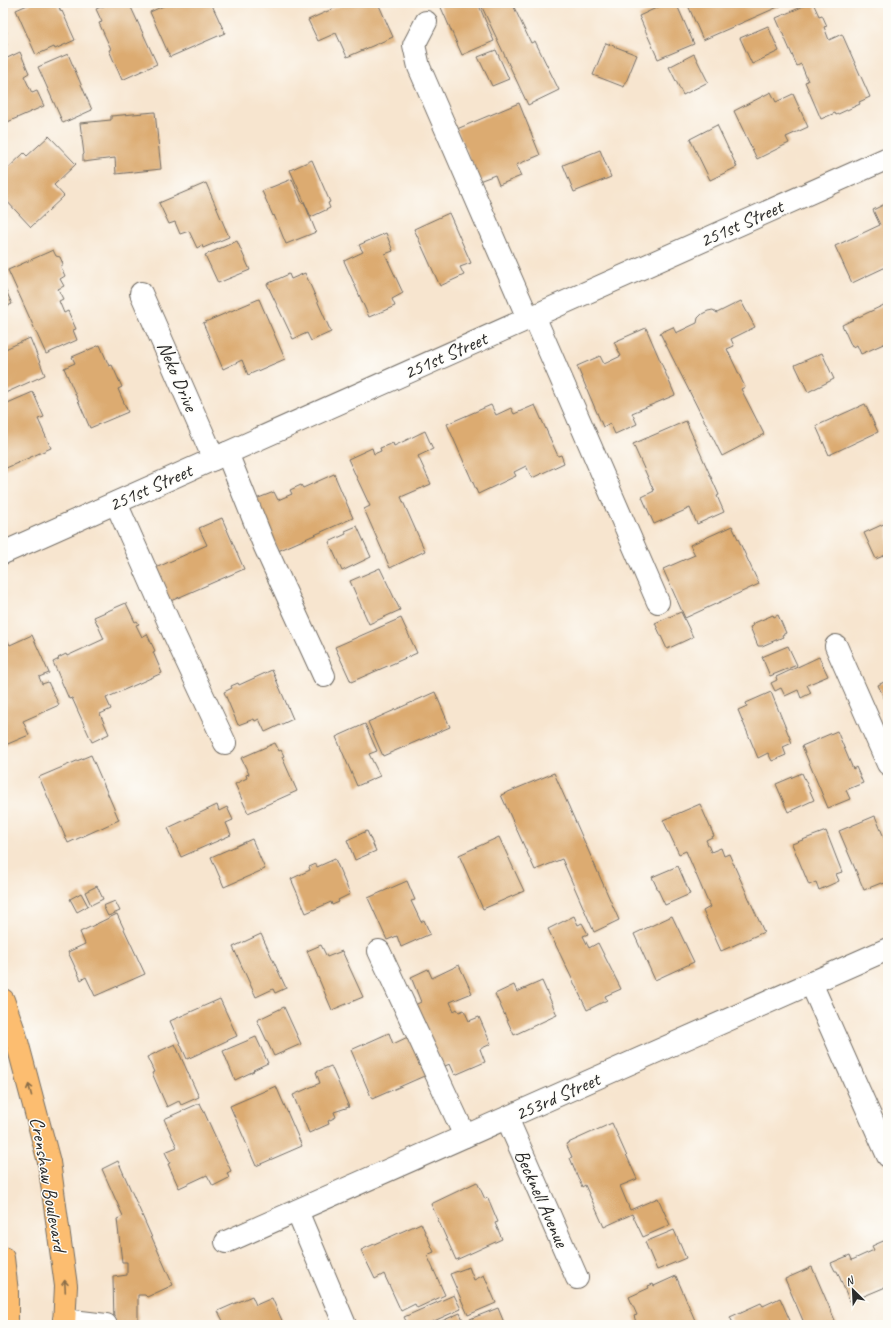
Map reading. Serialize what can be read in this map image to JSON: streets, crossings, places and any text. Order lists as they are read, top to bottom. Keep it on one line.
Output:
{"streets":{"main road":["Crenshaw Boulevard"],"street":["251st Street","Neko Drive","253rd Street","Becknell Avenue"]},"crossings":[["251st Street","Neko Drive"],["253rd Street","Becknell Avenue"]],"one_way":["Crenshaw Boulevard"],"north":"top left"}
